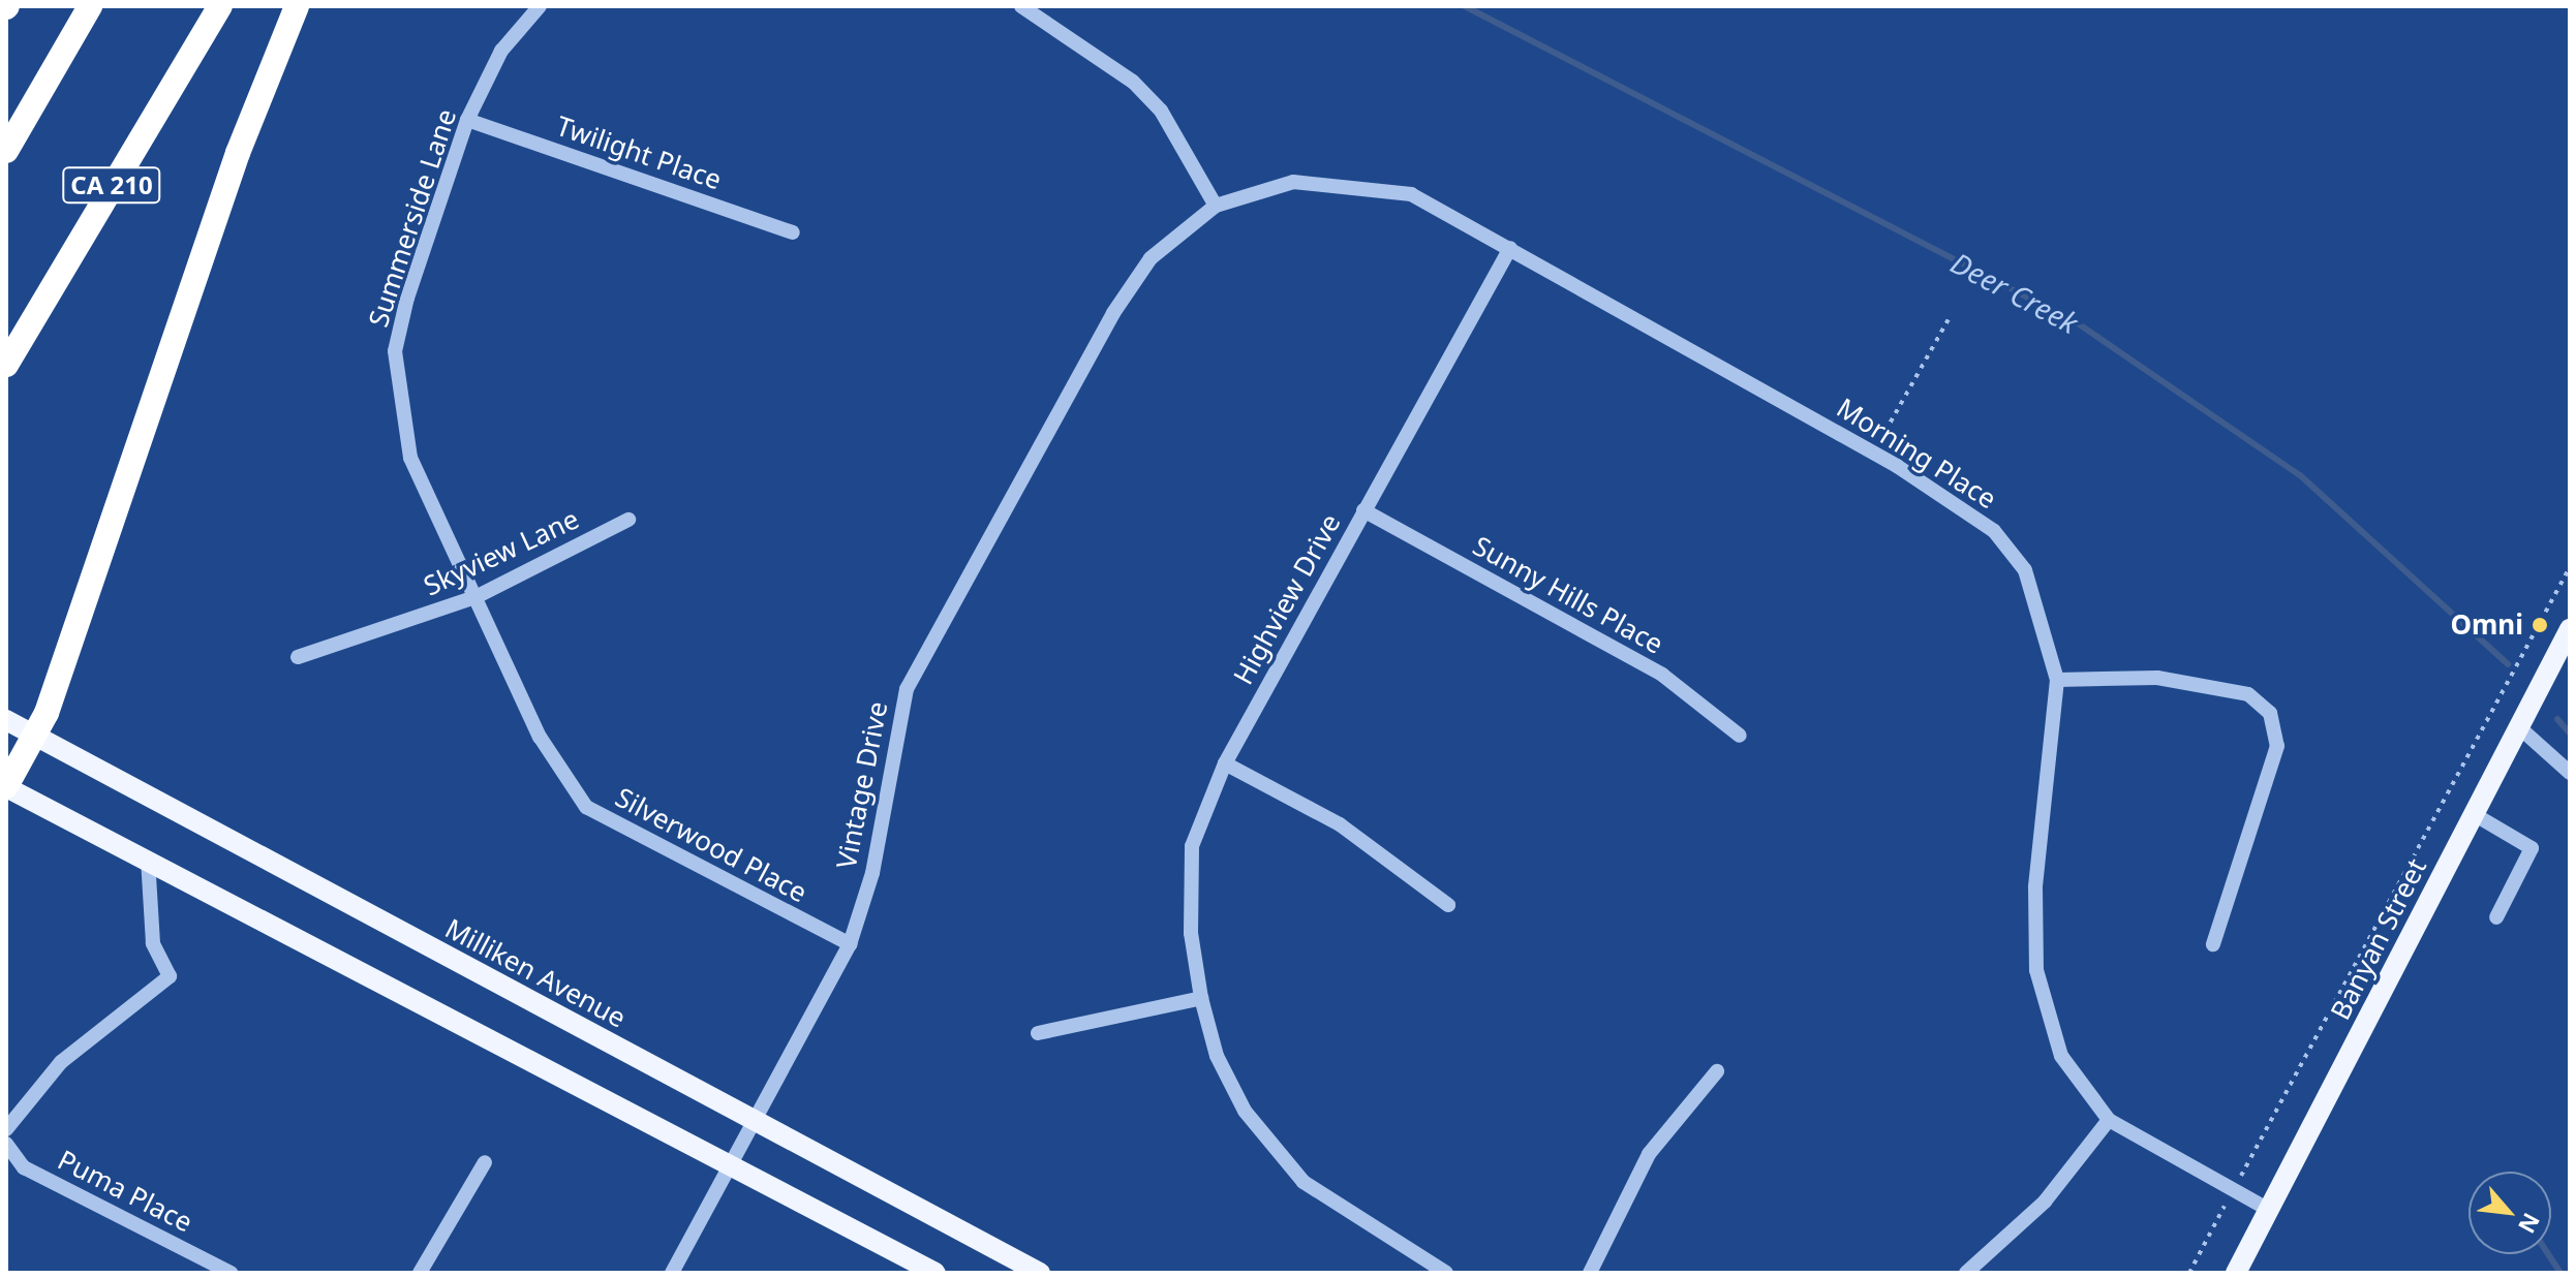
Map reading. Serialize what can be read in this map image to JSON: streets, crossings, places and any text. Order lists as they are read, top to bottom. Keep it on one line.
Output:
{"streets":{"highway":["CA 210"],"main road":["Banyan Street","Milliken Avenue"],"street":["Twilight Place","Summerside Lane","Morning Place","Skyview Lane","Sunny Hills Place","Highview Drive","Vintage Drive","Silverwood Place","Puma Place"]},"crossings":[["Twilight Place","Summerside Lane"],["Summerside Lane","Skyview Lane"],["Summerside Lane","Silverwood Place"],["Morning Place","Highview Drive"],["Morning Place","Vintage Drive"],["Morning Place","Banyan Street"],["Skyview Lane","Silverwood Place"],["Sunny Hills Place","Highview Drive"],["Vintage Drive","Silverwood Place"],["Vintage Drive","Milliken Avenue"]],"water":["Deer Creek"],"places":["Omni"],"north":"bottom right"}
